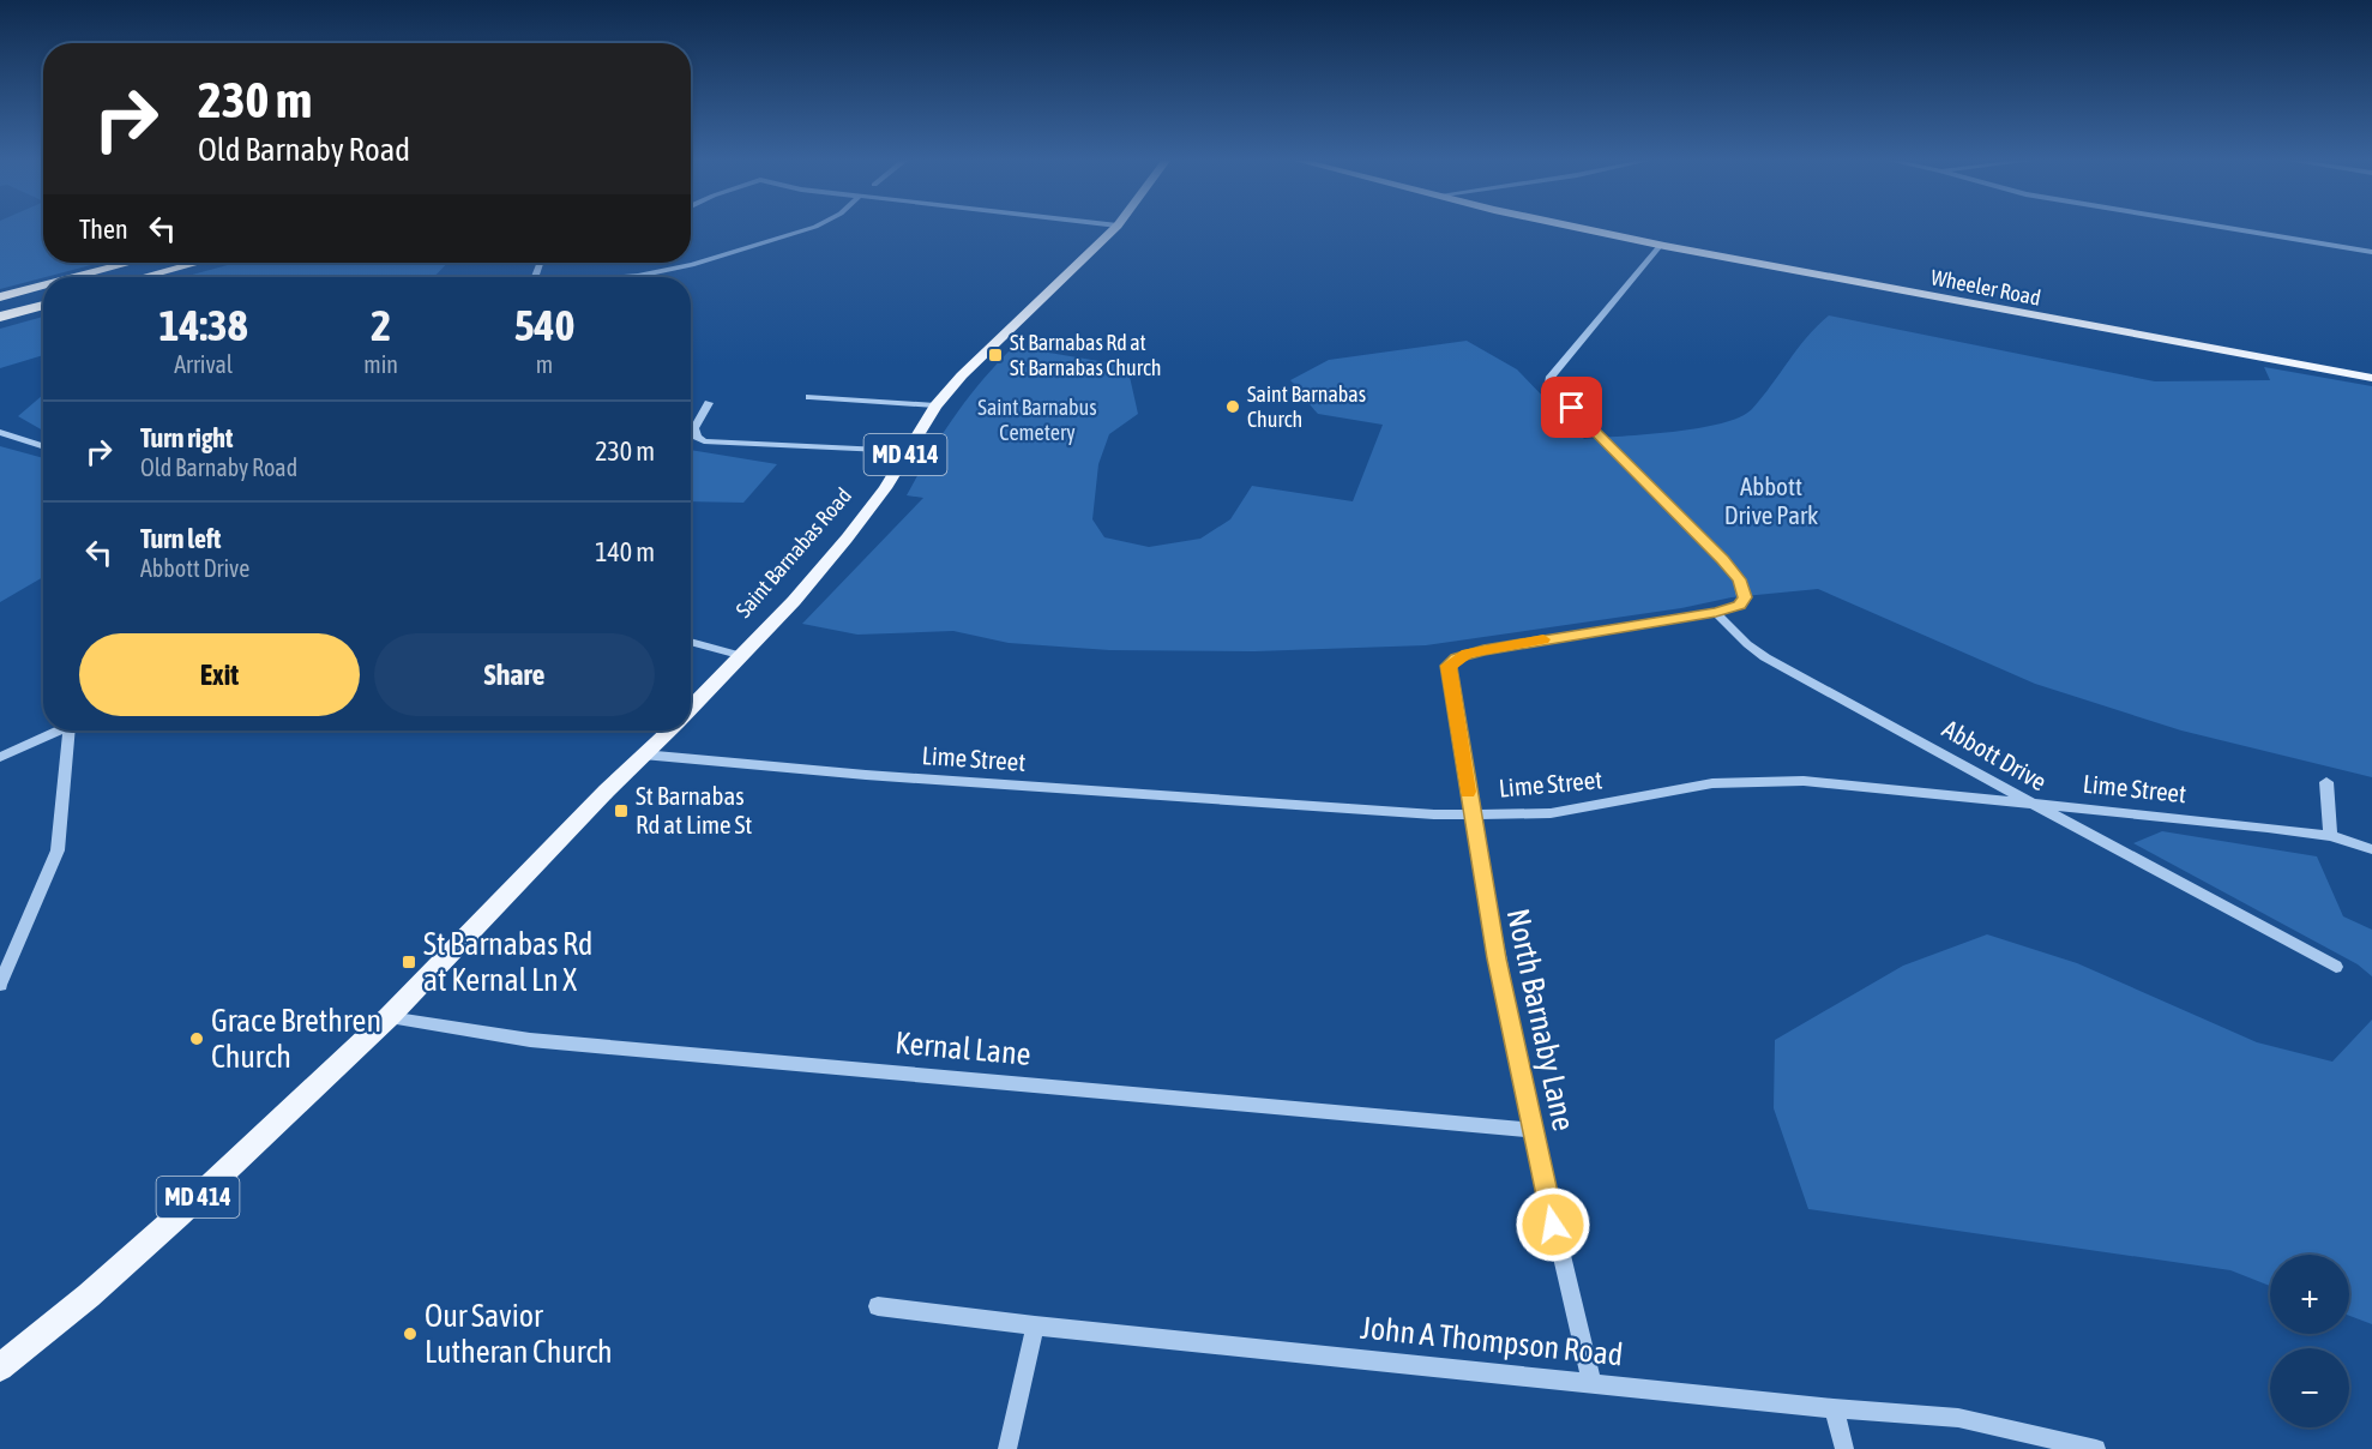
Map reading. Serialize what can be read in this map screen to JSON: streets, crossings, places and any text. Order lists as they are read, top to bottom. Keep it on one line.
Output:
{"streets":{"main road":["Wheeler Road","MD 414","Saint Barnabas Road"],"street":["Abbott Drive","Lime Street","North Barnaby Lane","Kernal Lane","John A Thompson Road"]},"crossings":[["MD 414","Lime Street"],["MD 414","Kernal Lane"],["Abbott Drive","Lime Street"],["Abbott Drive","North Barnaby Lane"],["Lime Street","North Barnaby Lane"],["North Barnaby Lane","Kernal Lane"],["North Barnaby Lane","John A Thompson Road"]],"parks":["Saint Barnabus Cemetery","Abbott Drive Park"],"places":{"transit":["St Barnabas Rd at St Barnabas Church","St Barnabas Rd at Lime St","St Barnabas Rd at Kernal Ln X"],"other":["Saint Barnabas Church","Grace Brethren Church","Our Savior Lutheran Church"]},"page":{"turn":["230 m","Old Barnaby Road"],"then":"Then","eta":["14:38","Arrival","2","min","540","m"],"list":[{"name":"Turn right","note":"Old Barnaby Road","value":"230 m"},{"name":"Turn left","note":"Abbott Drive","value":"140 m"}],"buttons":["Exit","Share"],"map_buttons":["+","−"]}}
